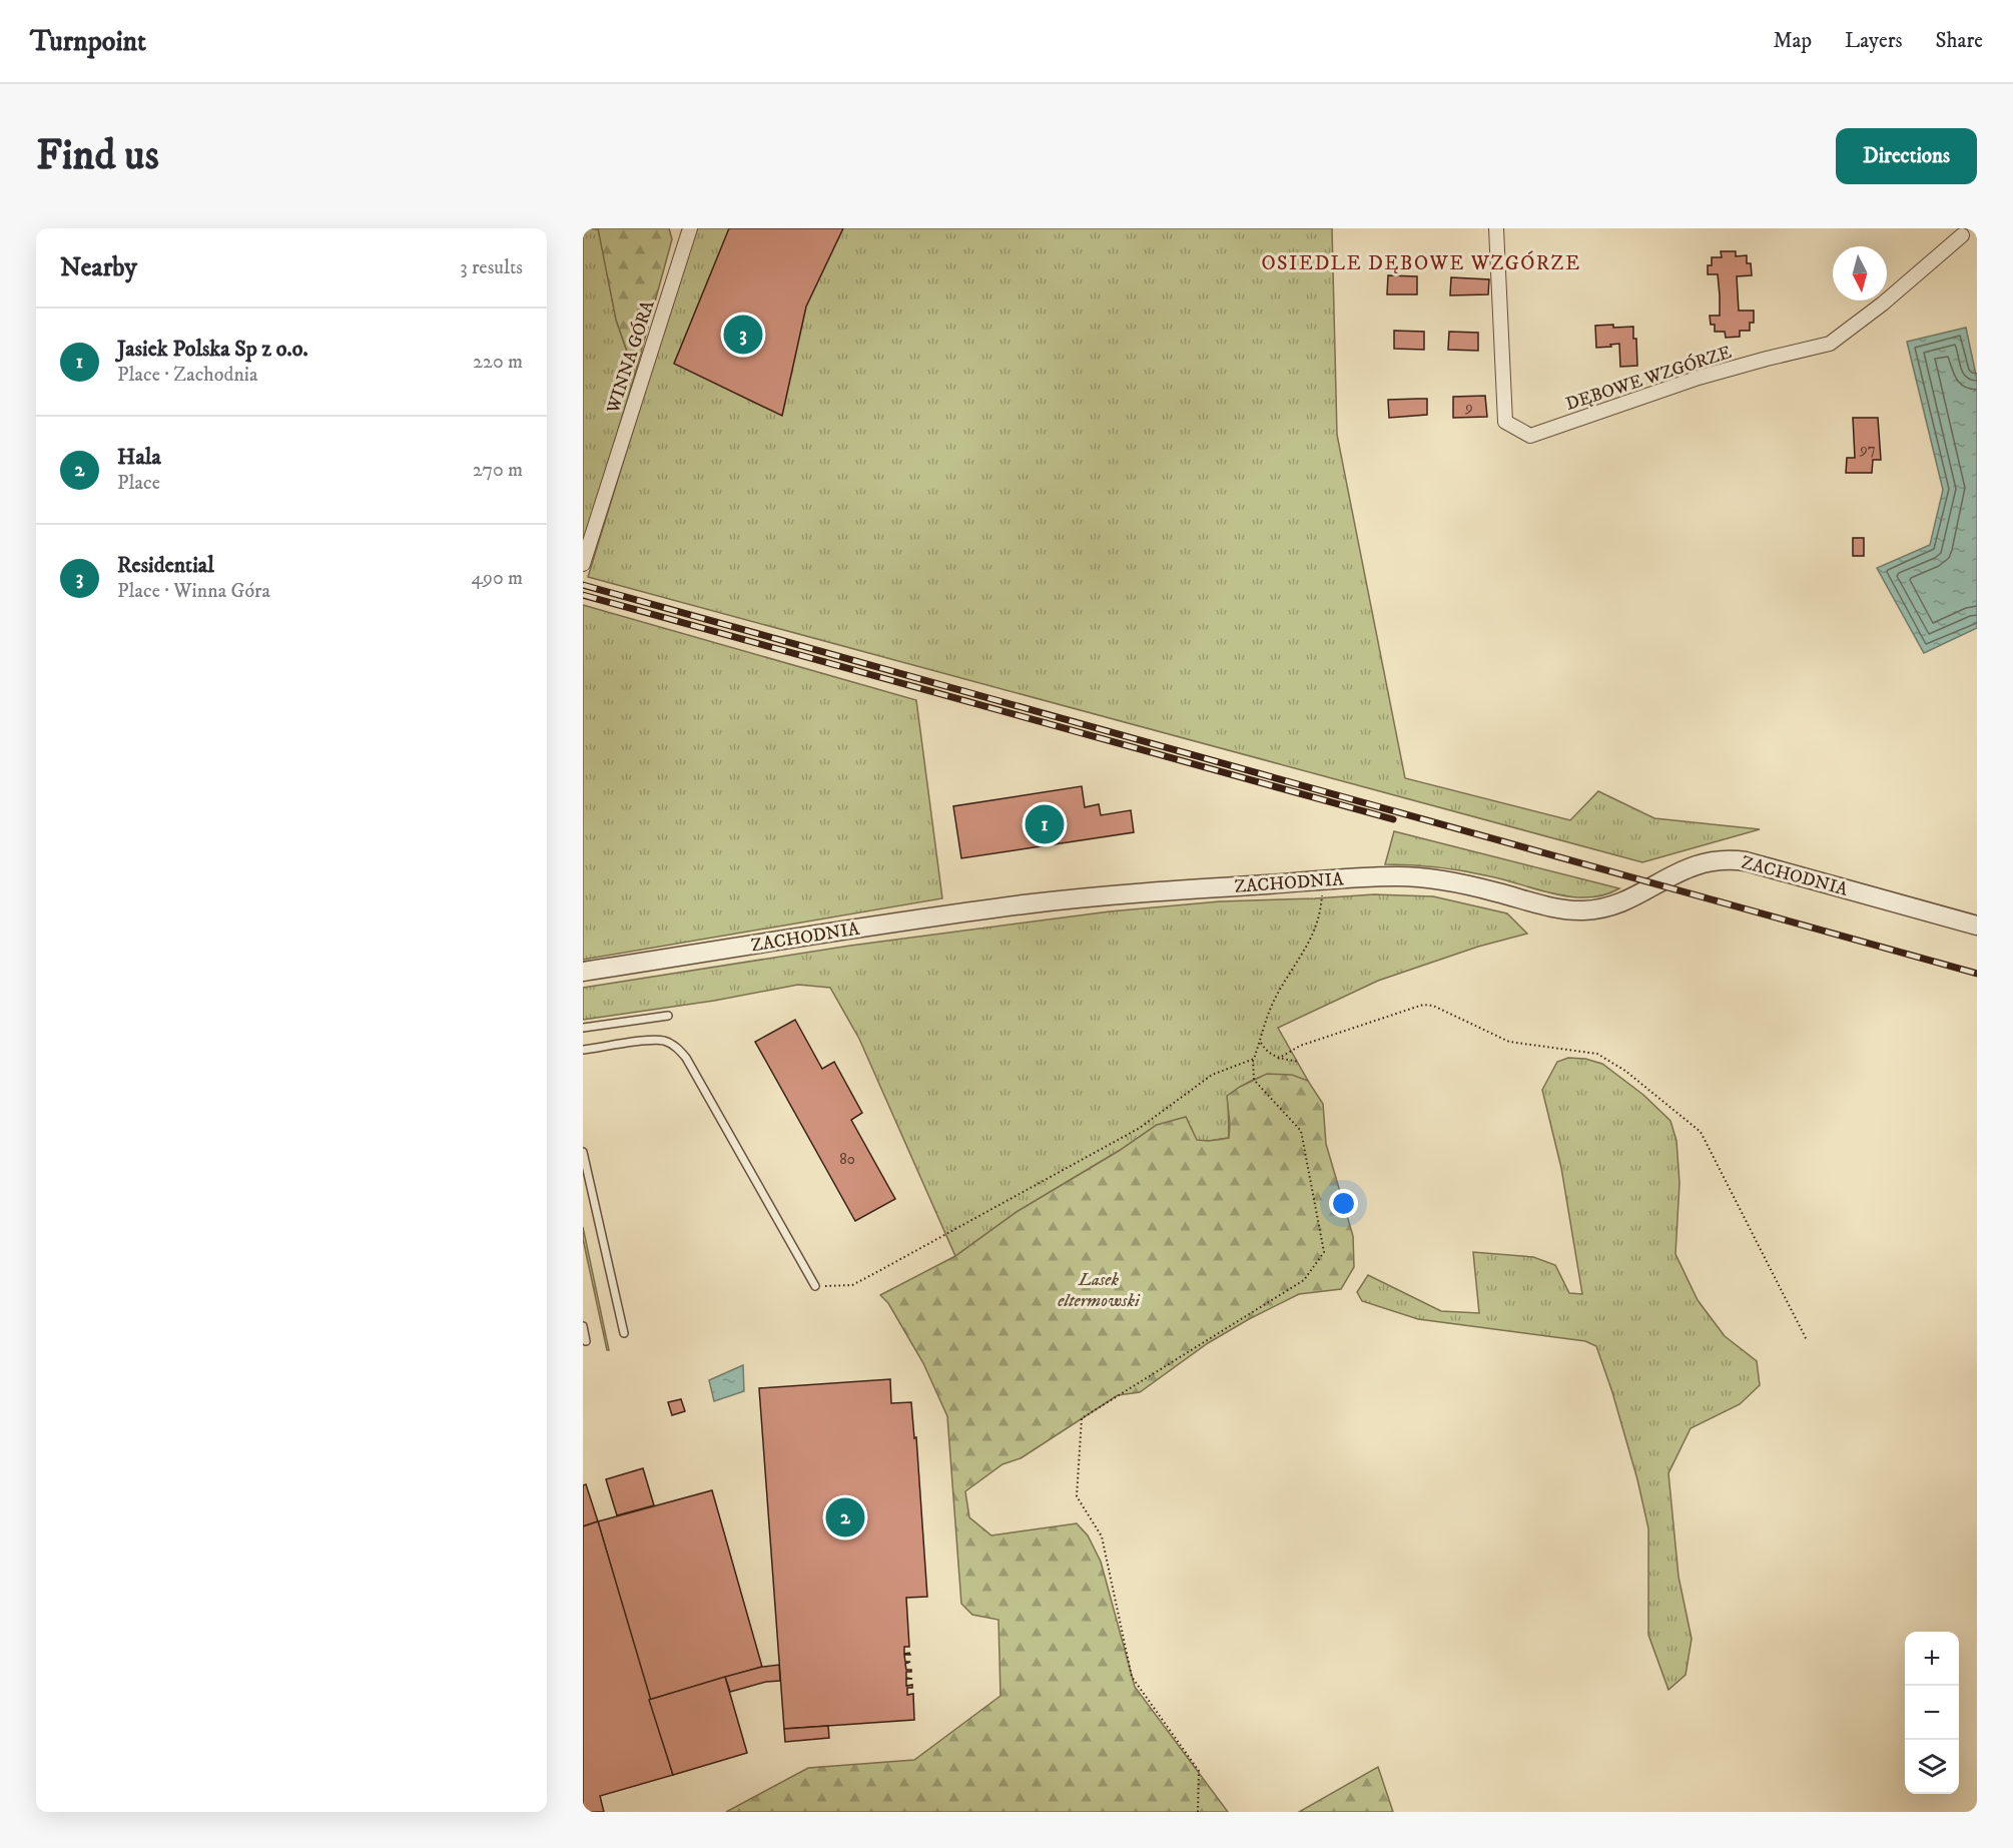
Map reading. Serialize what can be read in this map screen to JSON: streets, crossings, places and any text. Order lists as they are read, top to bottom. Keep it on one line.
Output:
{"streets":{"street":["WINNA GÓRA","DĘBOWE WZGÓRZE","ZACHODNIA"]},"districts":["OSIEDLE DĘBOWE WZGÓRZE"],"parks":["Lasek eltermowski"],"house_numbers":["9","97","80"],"north":"bottom","page":{"header":"Turnpoint","nav":["Map","Layers","Share"],"buttons":"Directions","title":"Find us","heading":["Nearby","3 results"],"list":[{"mark":"1","name":"Jasiek Polska Sp z o.o.","note":"Place · Zachodnia","value":"220 m"},{"mark":"2","name":"Hala","note":"Place","value":"270 m"},{"mark":"3","name":"Residential","note":"Place · Winna Góra","value":"490 m"}],"pins":["3","1","2"],"map_buttons":["+","−"]}}
